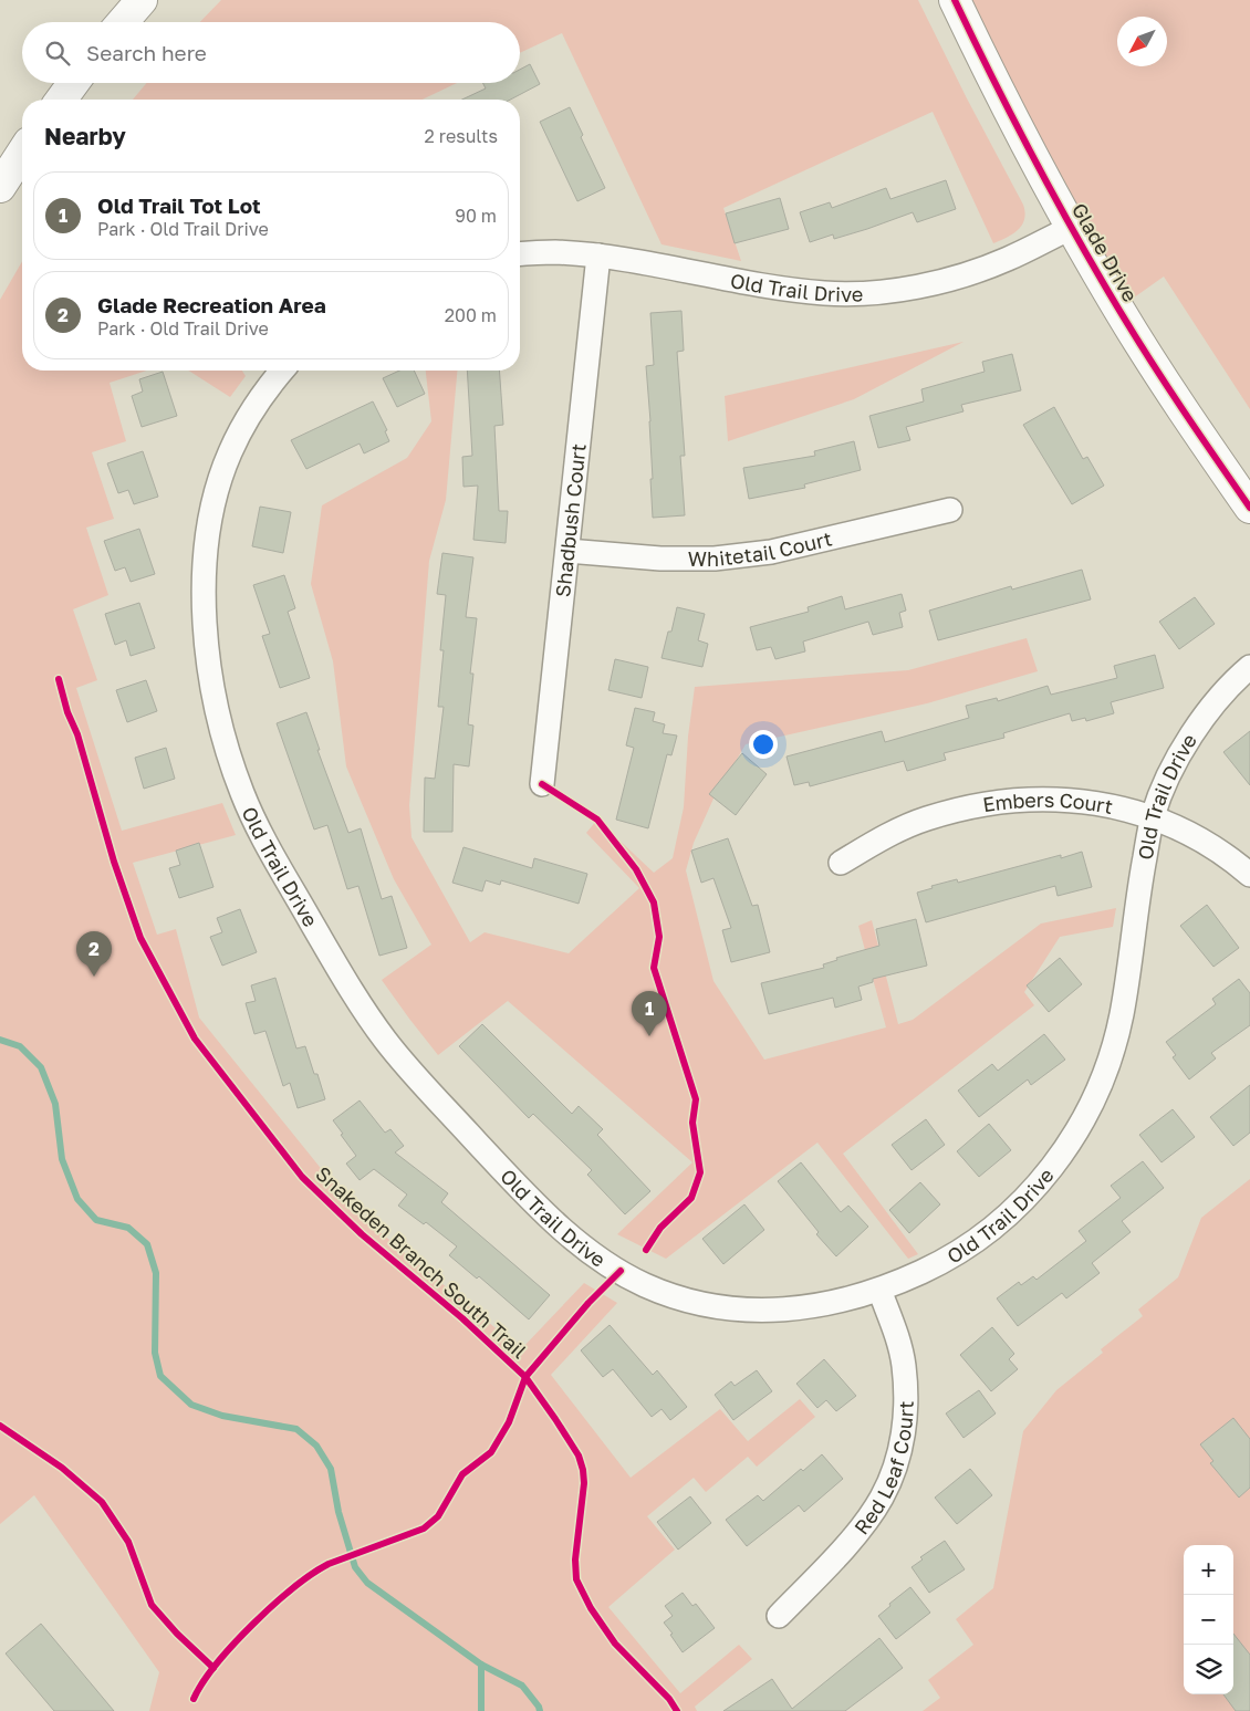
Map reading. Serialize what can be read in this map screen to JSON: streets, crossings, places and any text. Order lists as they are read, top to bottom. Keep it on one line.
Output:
{"streets":{"street":["Glade Drive","Old Trail Drive","Shadbush Court","Whitetail Court","Embers Court","Red Leaf Court"],"cycle path":["Snakeden Branch South Trail"]},"crossings":[["Glade Drive","Old Trail Drive"],["Old Trail Drive","Shadbush Court"],["Old Trail Drive","Embers Court"],["Old Trail Drive","Red Leaf Court"],["Shadbush Court","Whitetail Court"]],"north":"bottom left","page":{"search":"Search here","heading":["Nearby","2 results"],"list":[{"mark":"1","name":"Old Trail Tot Lot","note":"Park · Old Trail Drive","value":"90 m"},{"mark":"2","name":"Glade Recreation Area","note":"Park · Old Trail Drive","value":"200 m"}],"pins":["2","1"],"map_buttons":["+","−"]}}
